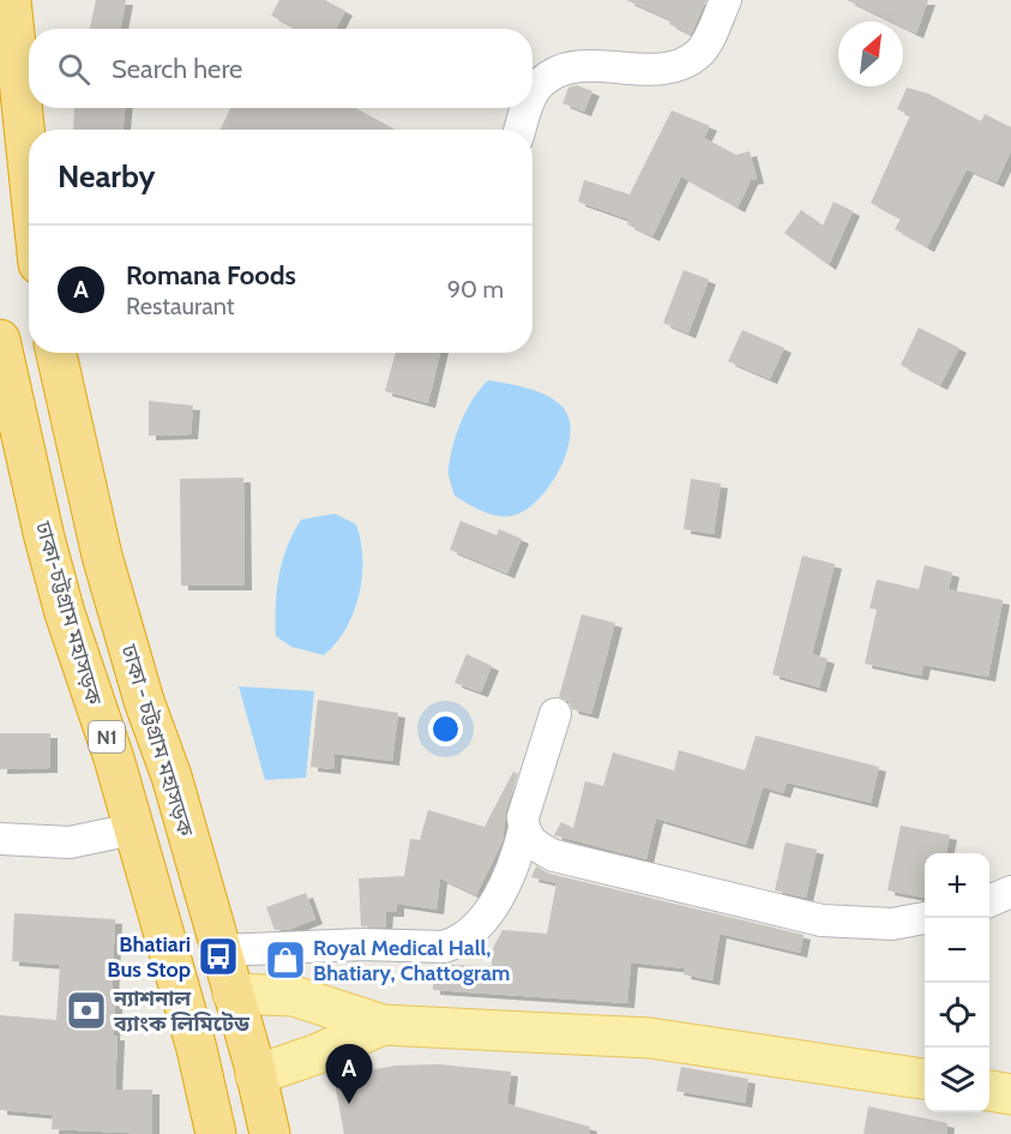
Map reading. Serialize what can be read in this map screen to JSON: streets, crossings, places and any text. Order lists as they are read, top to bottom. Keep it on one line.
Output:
{"streets":{"highway":["ঢাকা-চট্টগ্রাম মহাসড়ক","N1","ঢাকা - চট্টগ্রাম মহাসড়ক"]},"places":{"bus stop":["Bhatiari Bus Stop"],"shop":["Royal Medical Hall, Bhatiary, Chattogram"],"bank":["ন্যাশনাল ব্যাংক লিমিটেড"]},"north":"top right","page":{"search":"Search here","heading":"Nearby","list":[{"mark":"A","name":"Romana Foods","note":"Restaurant","value":"90 m"}],"map_buttons":["+","−"],"pins":"A"}}
